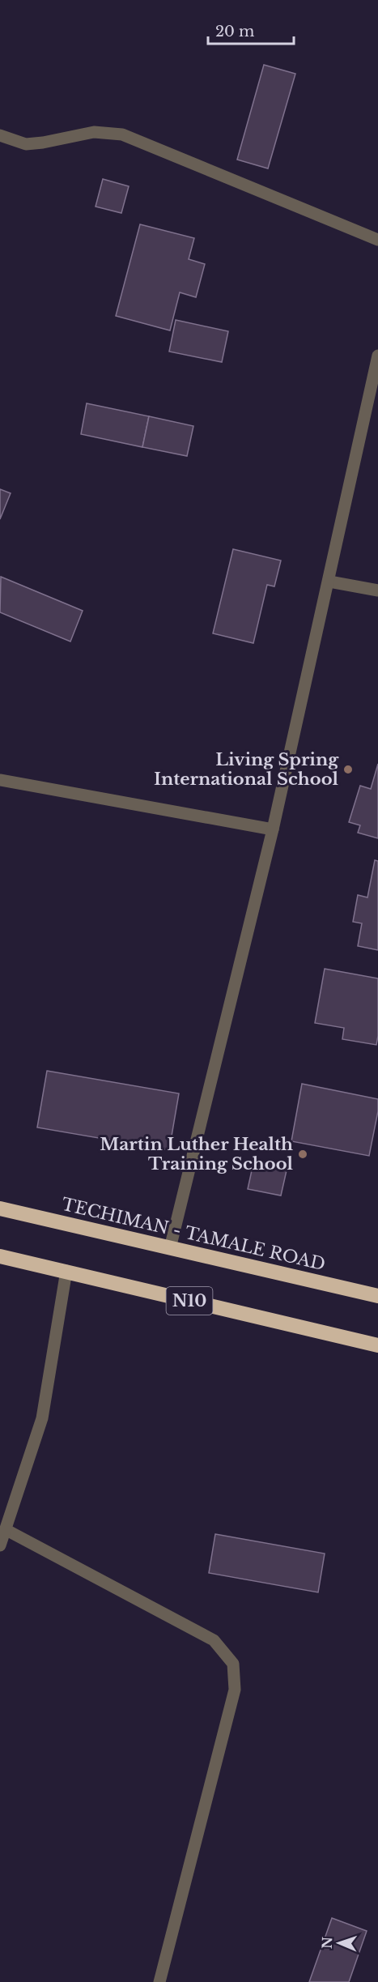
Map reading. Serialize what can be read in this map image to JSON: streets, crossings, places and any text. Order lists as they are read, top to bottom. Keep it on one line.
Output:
{"streets":{"highway":["TECHIMAN - TAMALE ROAD","N10"]},"places":["Living Spring International School","Martin Luther Health Training School"],"scale_bar":"20 m","north":"left"}
